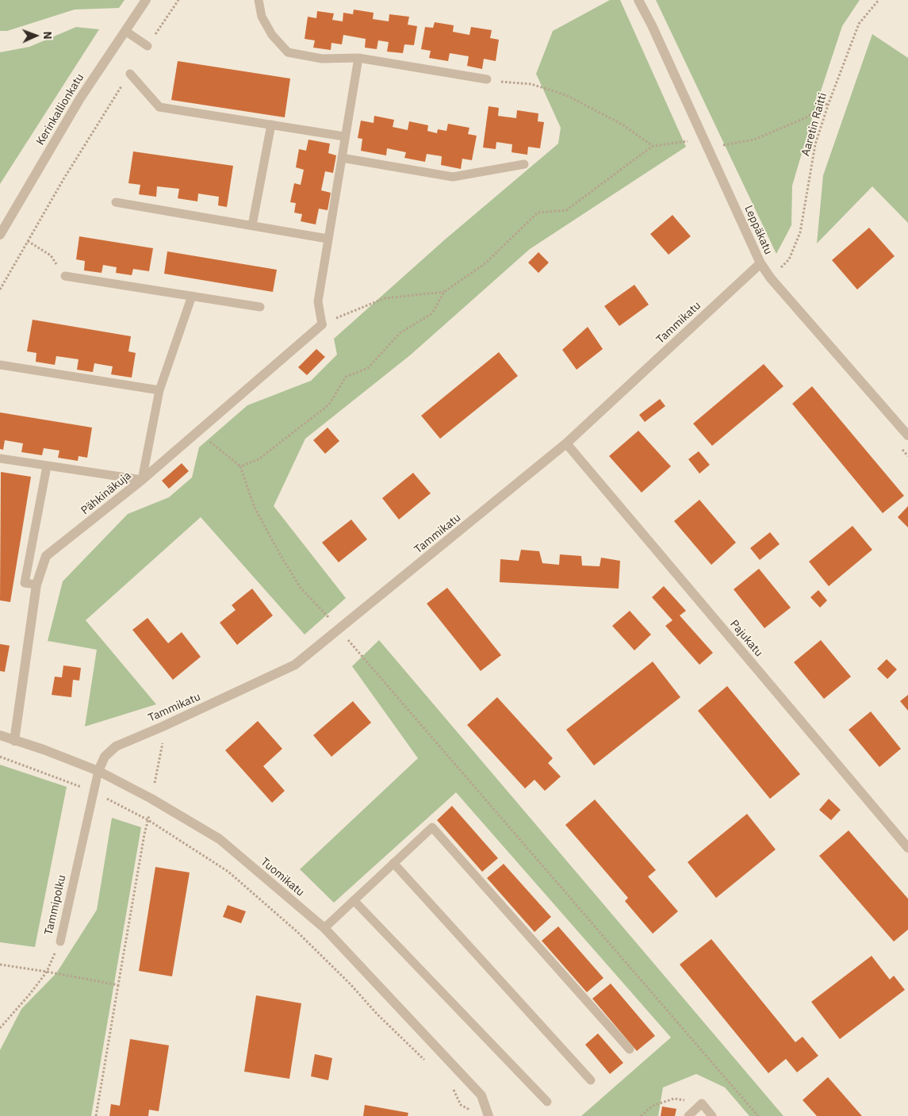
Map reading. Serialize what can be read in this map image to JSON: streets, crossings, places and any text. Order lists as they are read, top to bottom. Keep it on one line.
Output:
{"streets":{"street":["Kerinkallionkatu","Leppäkatu","Tammikatu","Pähkinäkuja","Pajukatu","Tuomikatu"],"lane":["Tammipolku"],"path":["Aaretin Raitti"]},"crossings":[["Aaretin Raitti","Leppäkatu"],["Leppäkatu","Tammikatu"],["Tammikatu","Pajukatu"],["Tammikatu","Tuomikatu"],["Tammikatu","Tammipolku"],["Pähkinäkuja","Tuomikatu"],["Tuomikatu","Tammipolku"]],"north":"right"}
